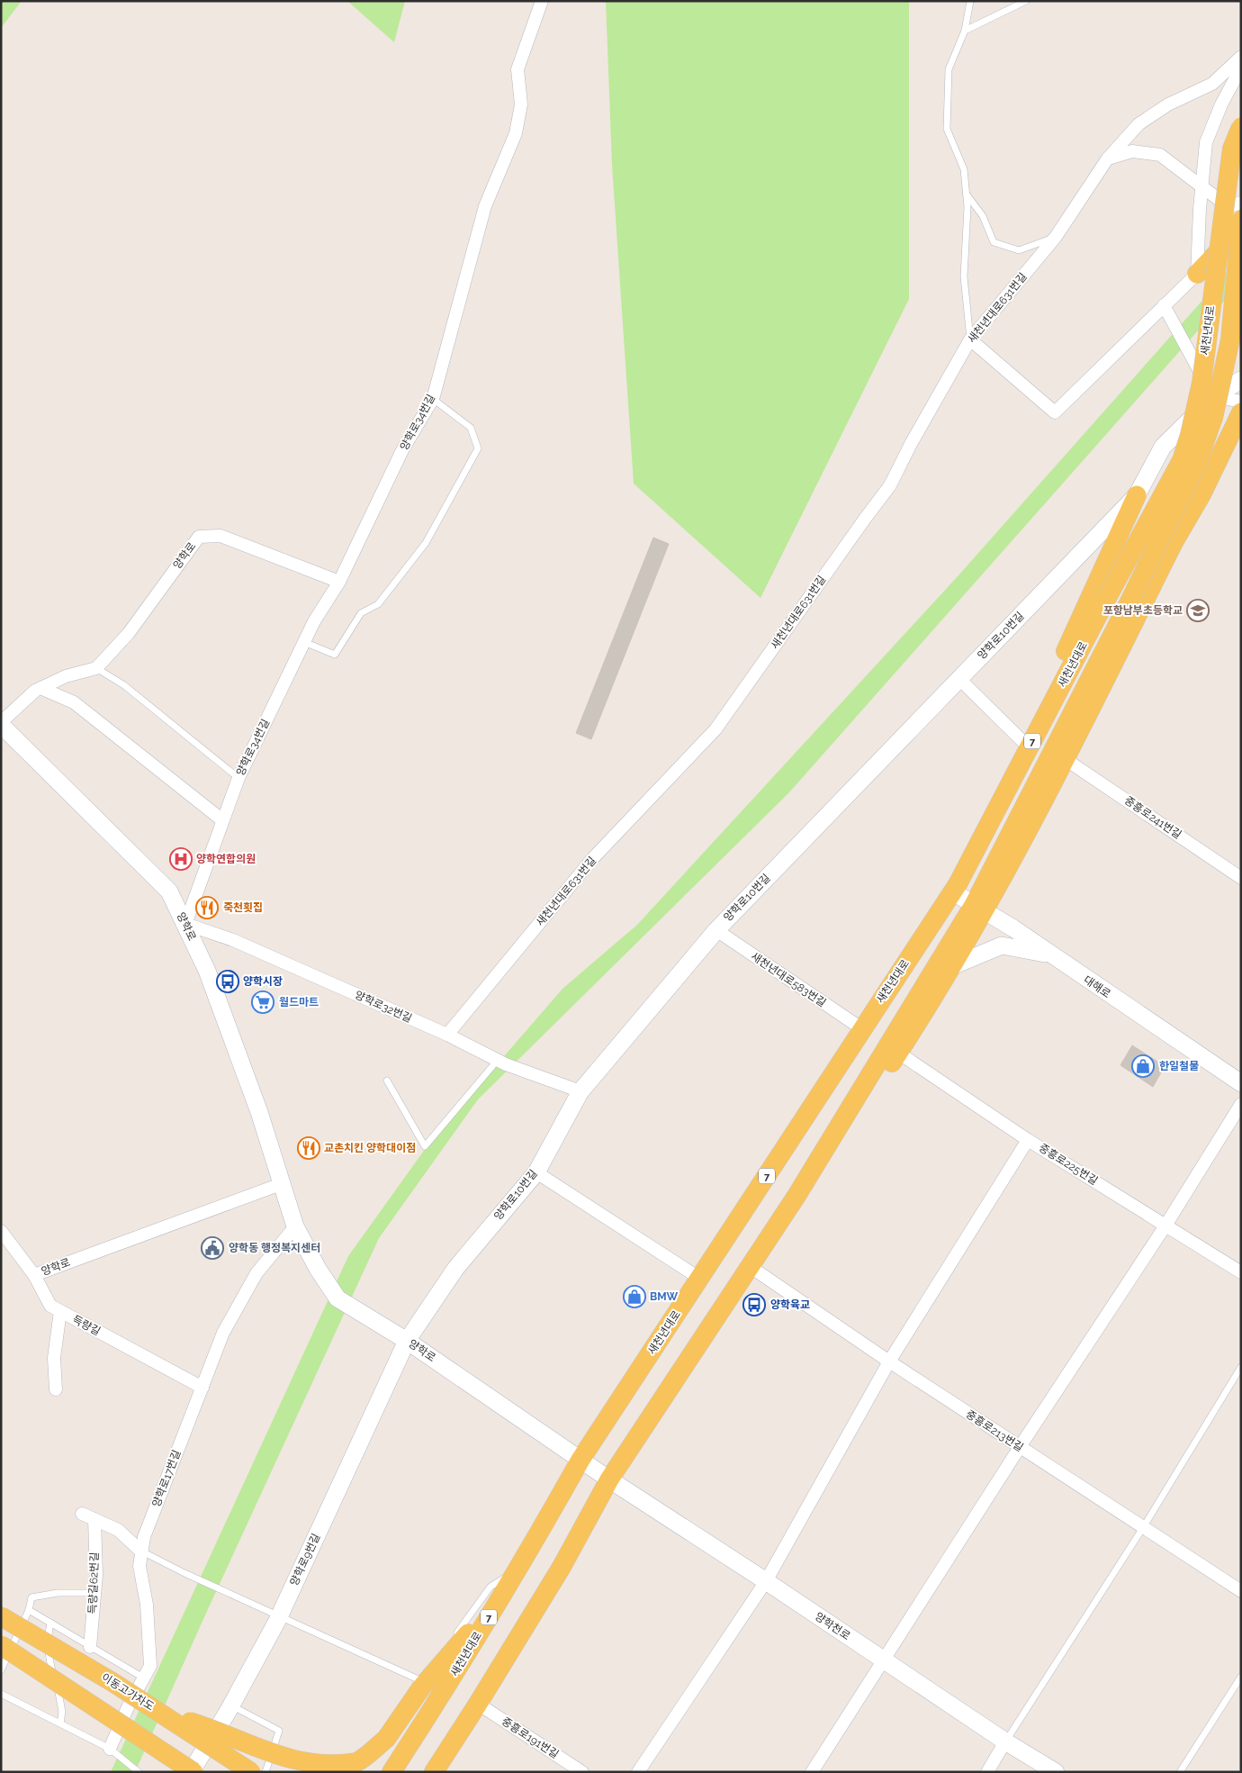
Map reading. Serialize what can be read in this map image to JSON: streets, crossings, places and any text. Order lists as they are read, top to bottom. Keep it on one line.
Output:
{"streets":{"main road":["새천년대로","양학로","양학로10번길","7","대해로","양학로9번길","양학천로","이동고가차도"],"street":["새천년대로631번길","양학로34번길","중흥로241번길","새천년대로583번길","양학로32번길","중흥로225번길","득량길","중흥로213번길","양학로17번길","득량길62번길","중흥로191번길"]},"crossings":[["새천년대로631번길","양학로32번길"],["새천년대로","양학로"],["새천년대로","새천년대로583번길"],["새천년대로","대해로"],["새천년대로","중흥로213번길"],["새천년대로","양학천로"],["새천년대로","중흥로191번길"],["양학로34번길","양학로"],["양학로34번길","양학로32번길"],["양학로","양학로10번길"],["양학로","양학로32번길"],["양학로","득량길"],["양학로","양학로17번길"],["양학로","양학로9번길"],["양학로","양학천로"],["양학로10번길","새천년대로583번길"],["양학로10번길","양학로32번길"],["양학로10번길","양학로9번길"],["득량길","양학로17번길"]],"places":{"school or university":["포항남부초등학교"],"hospital":["양학연합의원"],"restaurant":["죽천횟집","교촌치킨 양학대이점"],"bus stop":["양학시장","양학육교"],"supermarket":["월드마트"],"shop":["한일철물","BMW"],"public building":["양학동 행정복지센터"]}}
